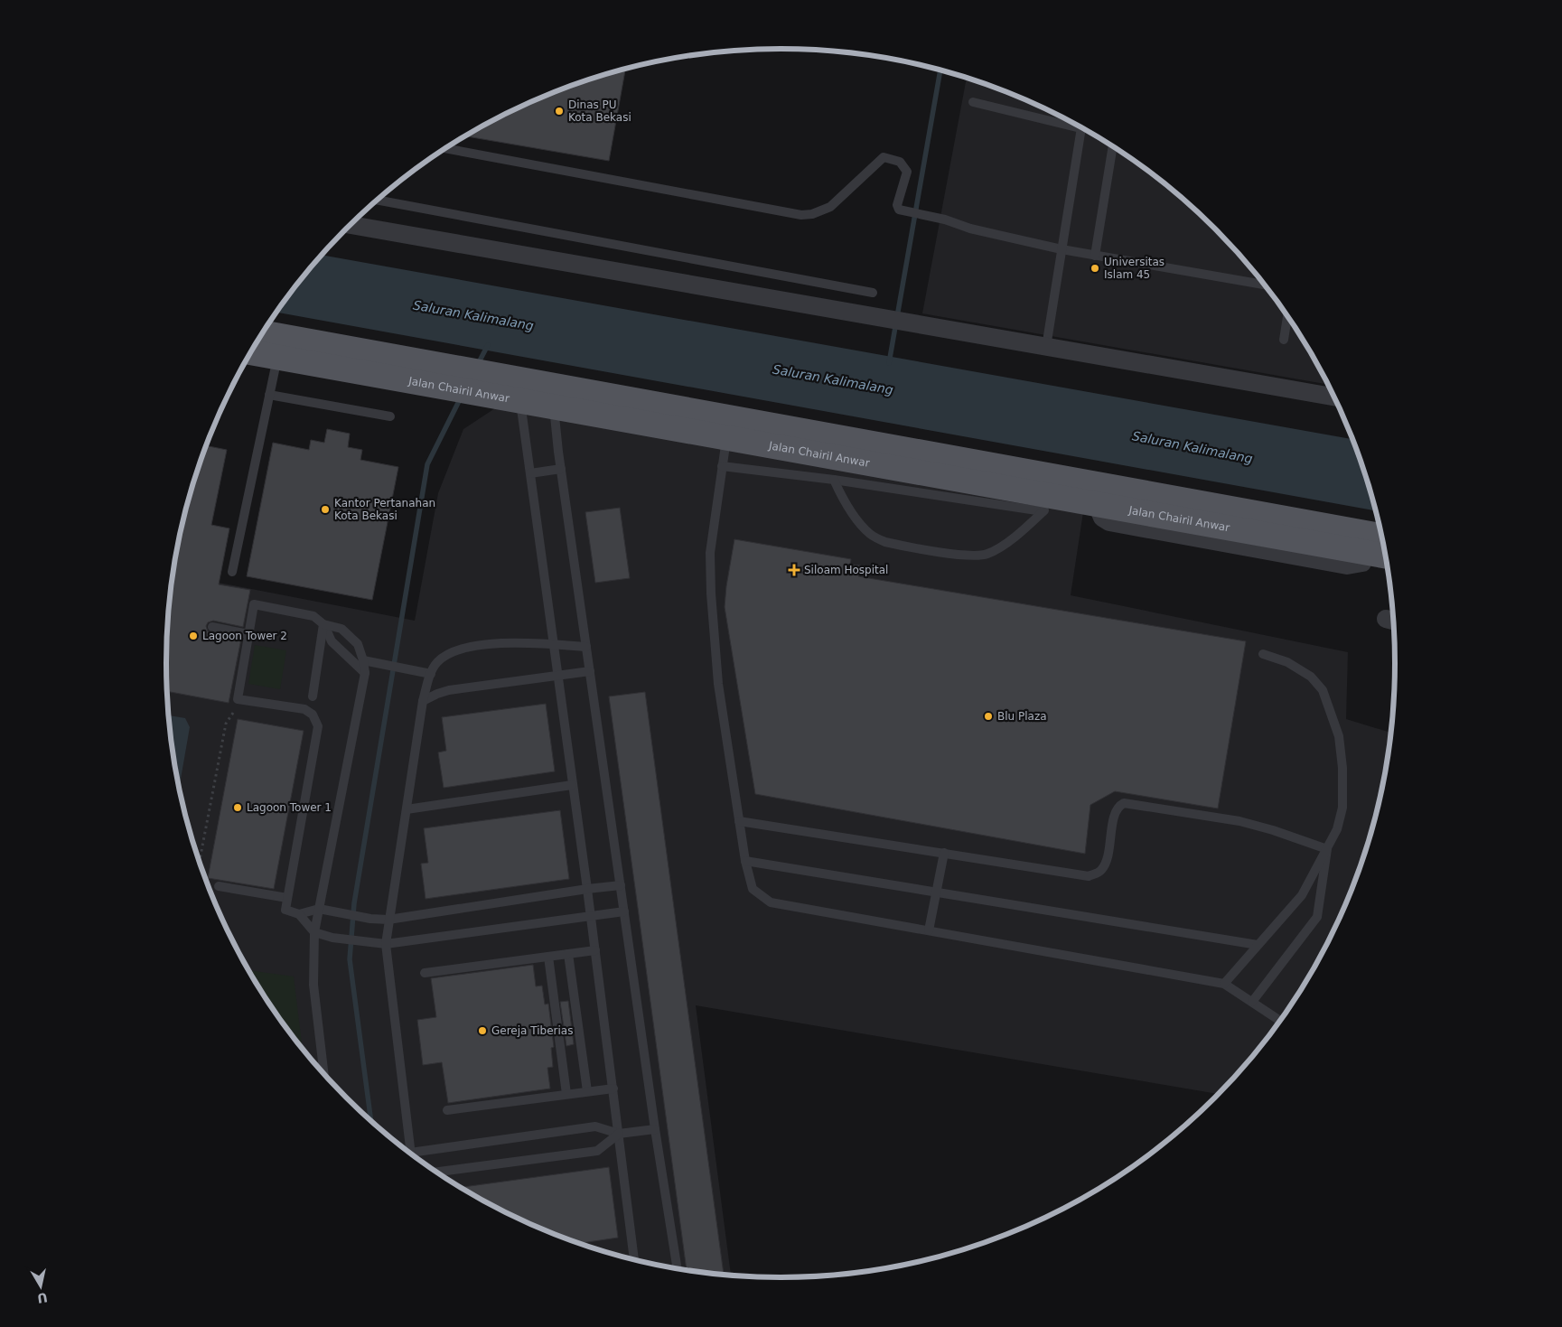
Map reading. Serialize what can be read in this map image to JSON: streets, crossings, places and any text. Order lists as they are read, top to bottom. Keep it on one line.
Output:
{"streets":{"main road":["Jalan Chairil Anwar"]},"water":["Saluran Kalimalang"],"places":{"other":["Dinas PU Kota Bekasi","Universitas Islam 45","Kantor Pertanahan Kota Bekasi","Lagoon Tower 2","Blu Plaza","Lagoon Tower 1","Gereja Tiberias"],"health":["Siloam Hospital"]},"north":"bottom"}
